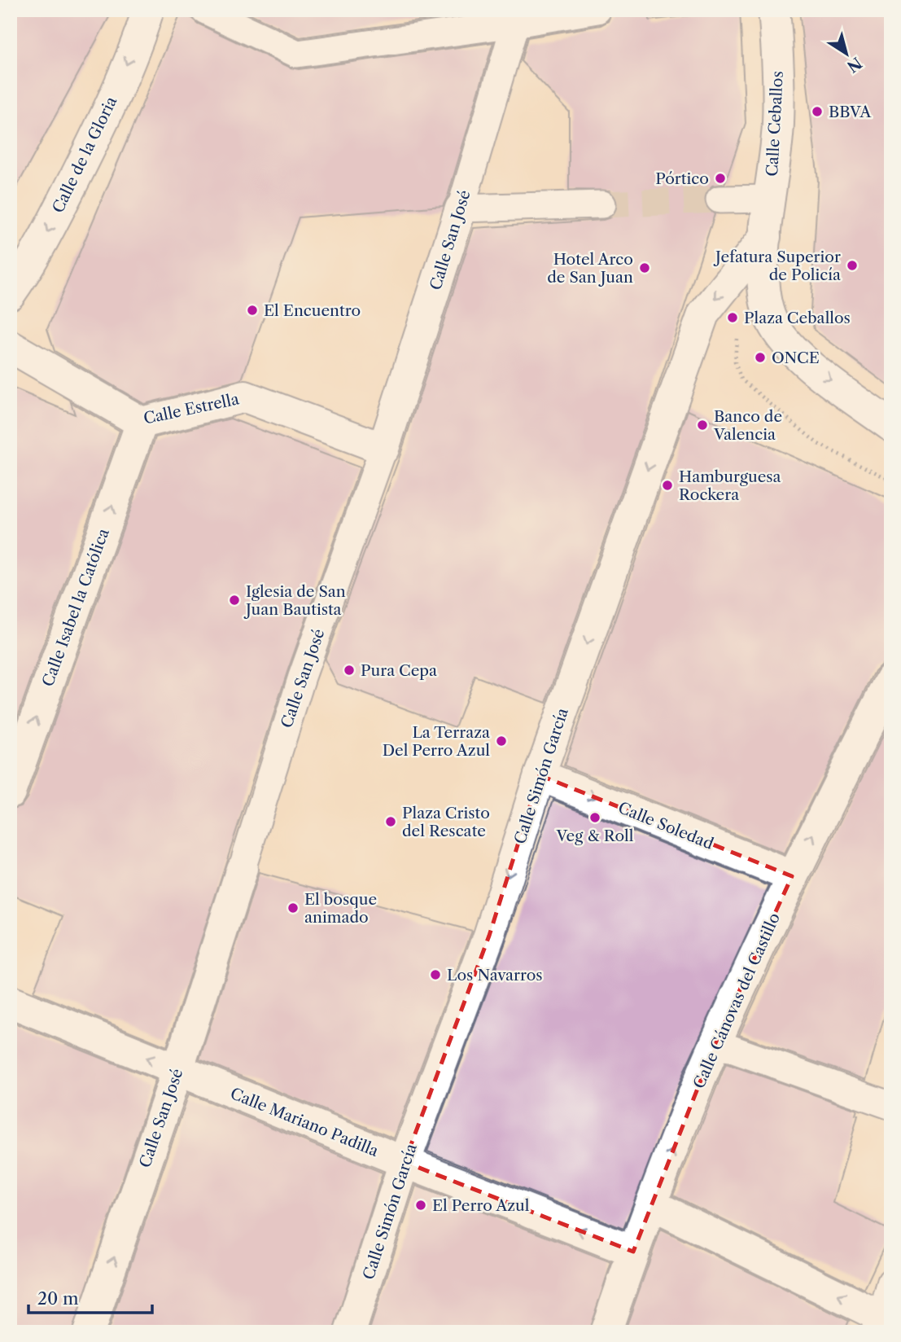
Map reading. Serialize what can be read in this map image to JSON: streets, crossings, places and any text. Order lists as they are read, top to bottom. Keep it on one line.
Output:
{"streets":{"street":["Calle Ceballos","Calle de la Gloria","Calle San José","Calle Estrella","Calle Isabel la Católica","Calle Simón García","Calle Soledad","Calle Cánovas del Castillo","Calle Mariano Padilla"]},"crossings":[["Calle Ceballos","Calle Simón García"],["Calle San José","Calle Estrella"],["Calle San José","Calle Mariano Padilla"],["Calle Estrella","Calle Isabel la Católica"],["Calle Simón García","Calle Soledad"],["Calle Simón García","Calle Mariano Padilla"],["Calle Soledad","Calle Cánovas del Castillo"],["Calle Cánovas del Castillo","Calle Mariano Padilla"]],"one_way":["Calle de la Gloria","Calle Isabel la Católica","Calle Simón García","Calle Soledad","Calle Cánovas del Castillo","Calle Mariano Padilla"],"places":["BBVA","Pórtico","Jefatura Superior de Policía","Hotel Arco de San Juan","El Encuentro","Plaza Ceballos","ONCE","Banco de Valencia","Hamburguesa Rockera","Iglesia de San Juan Bautista","Pura Cepa","La Terraza Del Perro Azul","Veg & Roll","Plaza Cristo del Rescate","El bosque animado","Los Navarros","El Perro Azul"],"scale_bar":"20 m","north":"bottom right"}
